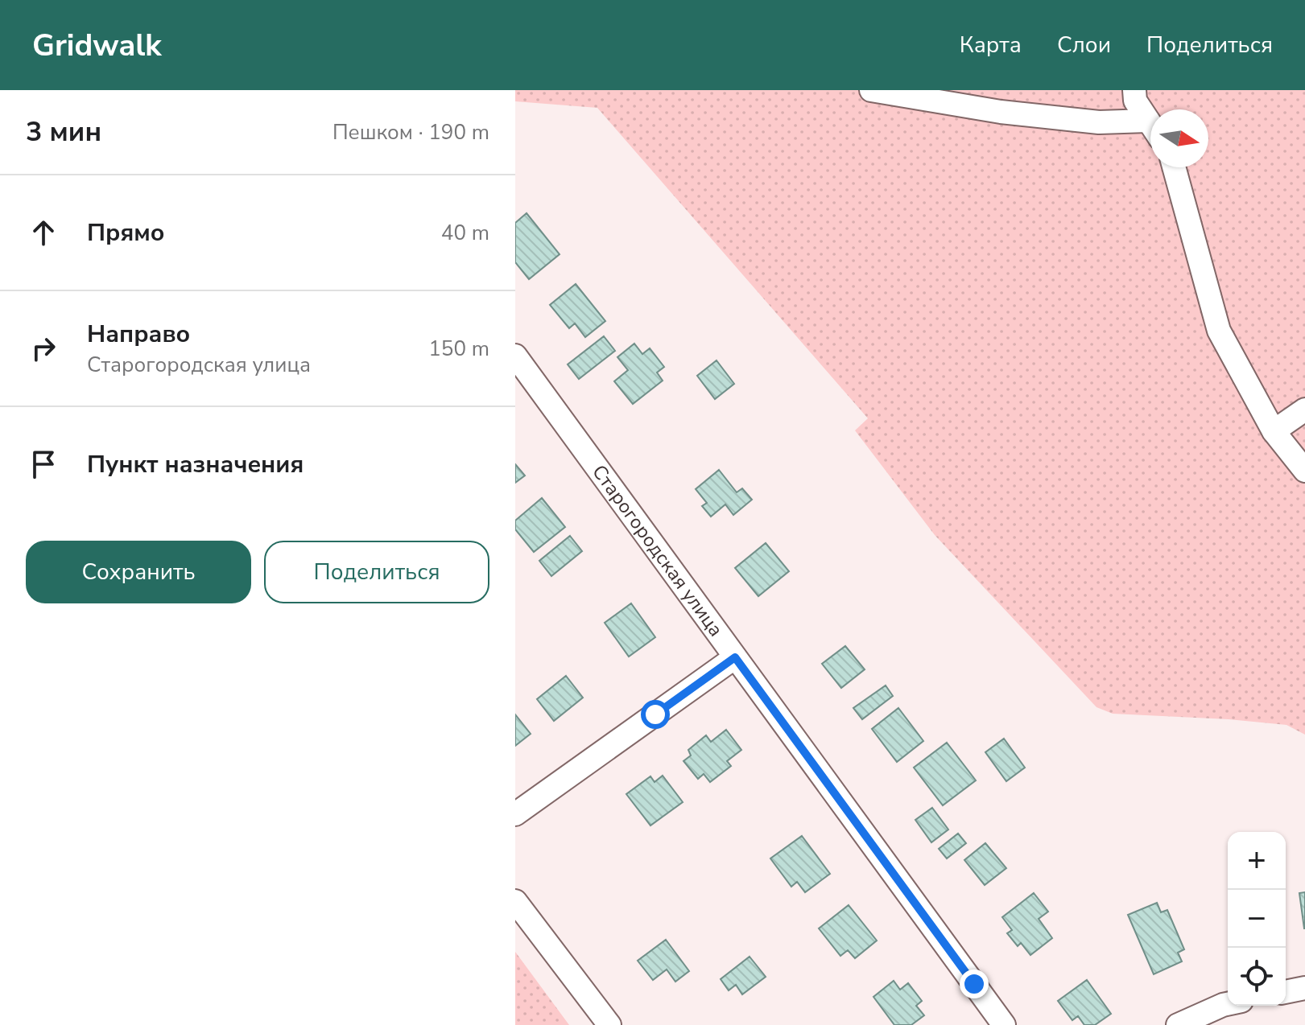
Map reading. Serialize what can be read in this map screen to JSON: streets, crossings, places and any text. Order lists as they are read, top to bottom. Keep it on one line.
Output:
{"streets":{"street":["Старогородская улица"]},"north":"right","page":{"header":"Gridwalk","nav":["Карта","Слои","Поделиться"],"heading":["3 мин","Пешком · 190 m"],"list":[["Прямо","40 m"],["Направо","Старогородская улица","150 m"],"Пункт назначения"],"buttons":["Сохранить","Поделиться"],"map_buttons":["+","−"]}}
